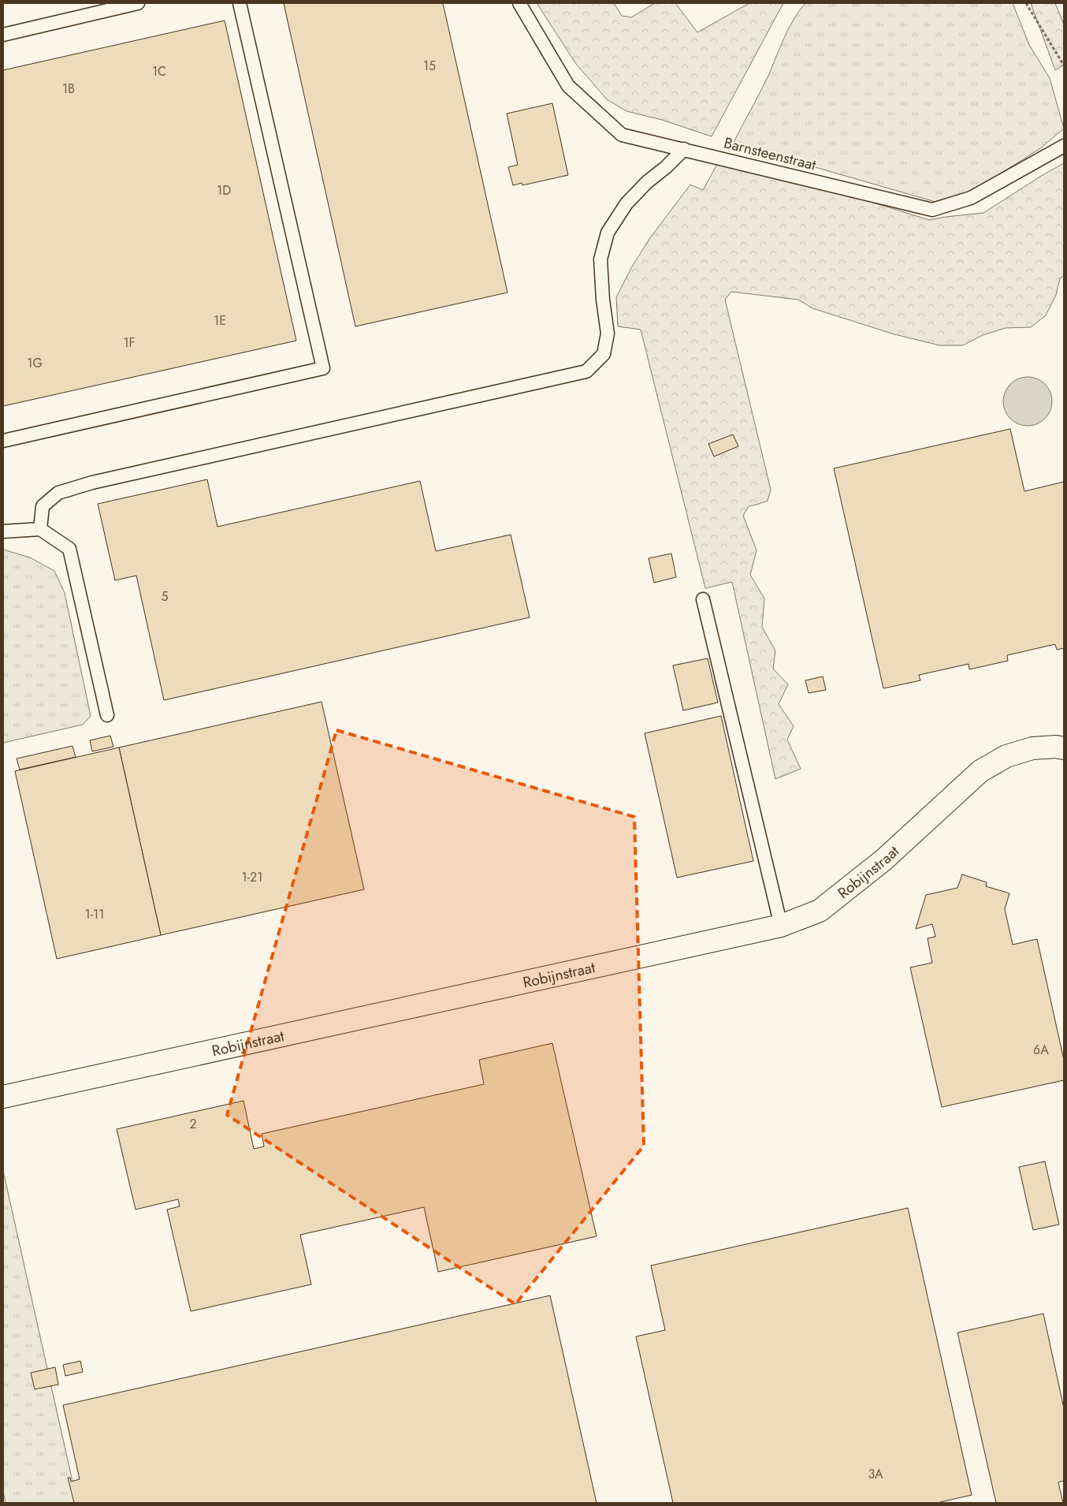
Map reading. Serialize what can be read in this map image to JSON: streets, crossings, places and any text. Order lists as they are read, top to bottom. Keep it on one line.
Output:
{"streets":{"street":["Robijnstraat"],"lane":["Barnsteenstraat"]},"house_numbers":["15","1C","1B","1D","1E","1F","1G","5","1-21","1-11","6A","2","3A"]}
